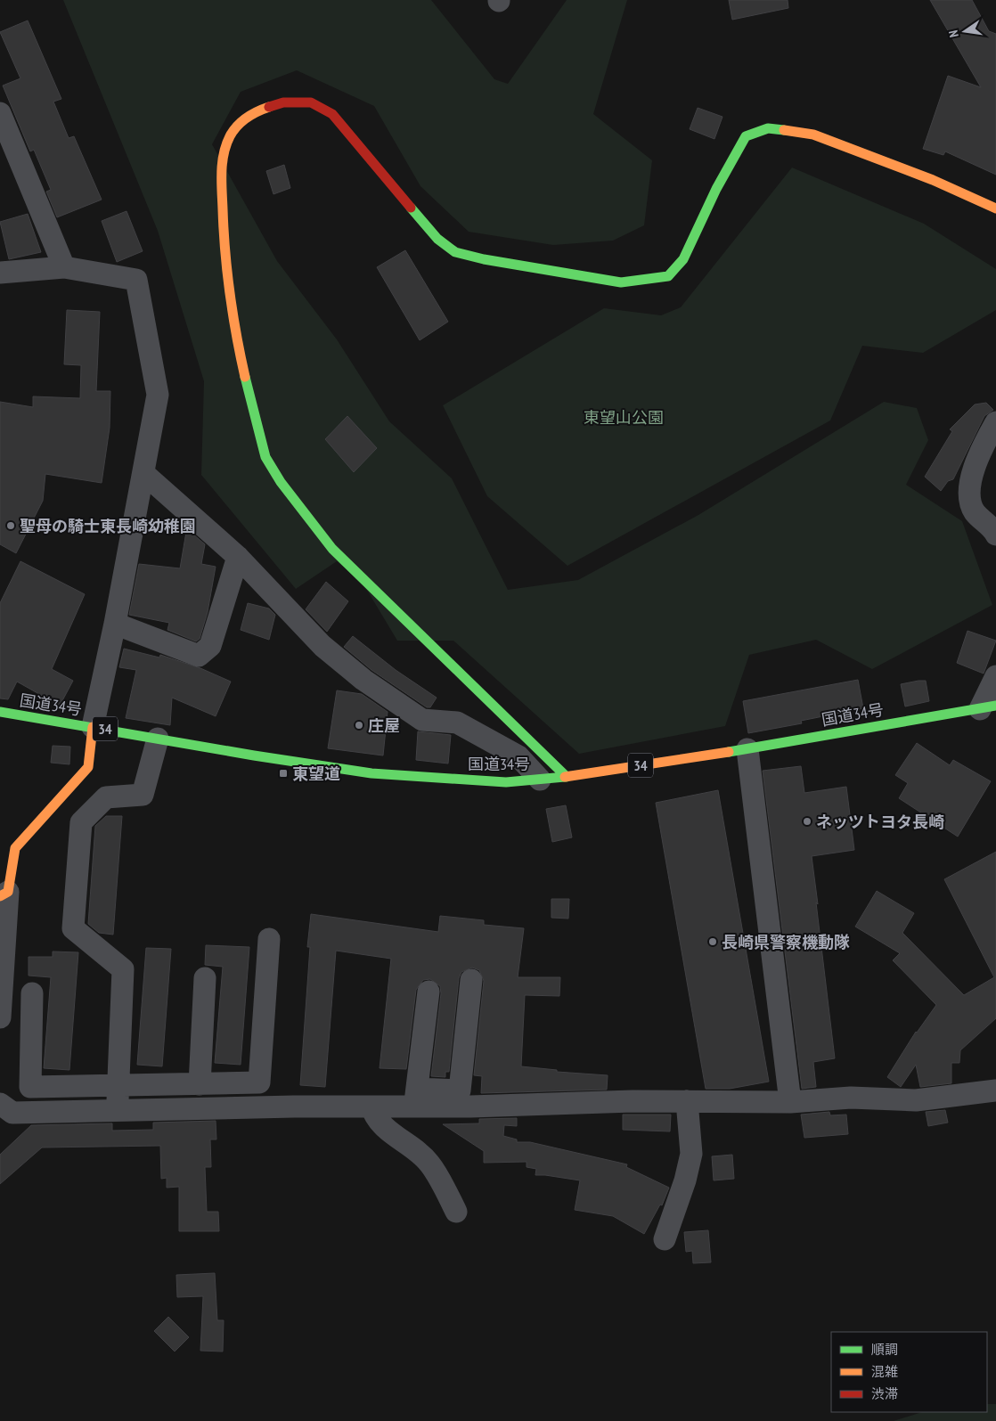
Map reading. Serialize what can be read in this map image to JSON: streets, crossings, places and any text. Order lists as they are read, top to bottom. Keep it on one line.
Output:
{"streets":{"main road":["国道34号","34"]},"parks":["東望山公園"],"places":{"other":["聖母の騎士東長崎幼稚園","庄屋","ネッツトヨタ長崎","長崎県警察機動隊"],"transit":["東望道"]},"legend":["順調","混雑","渋滞"],"north":"left"}
